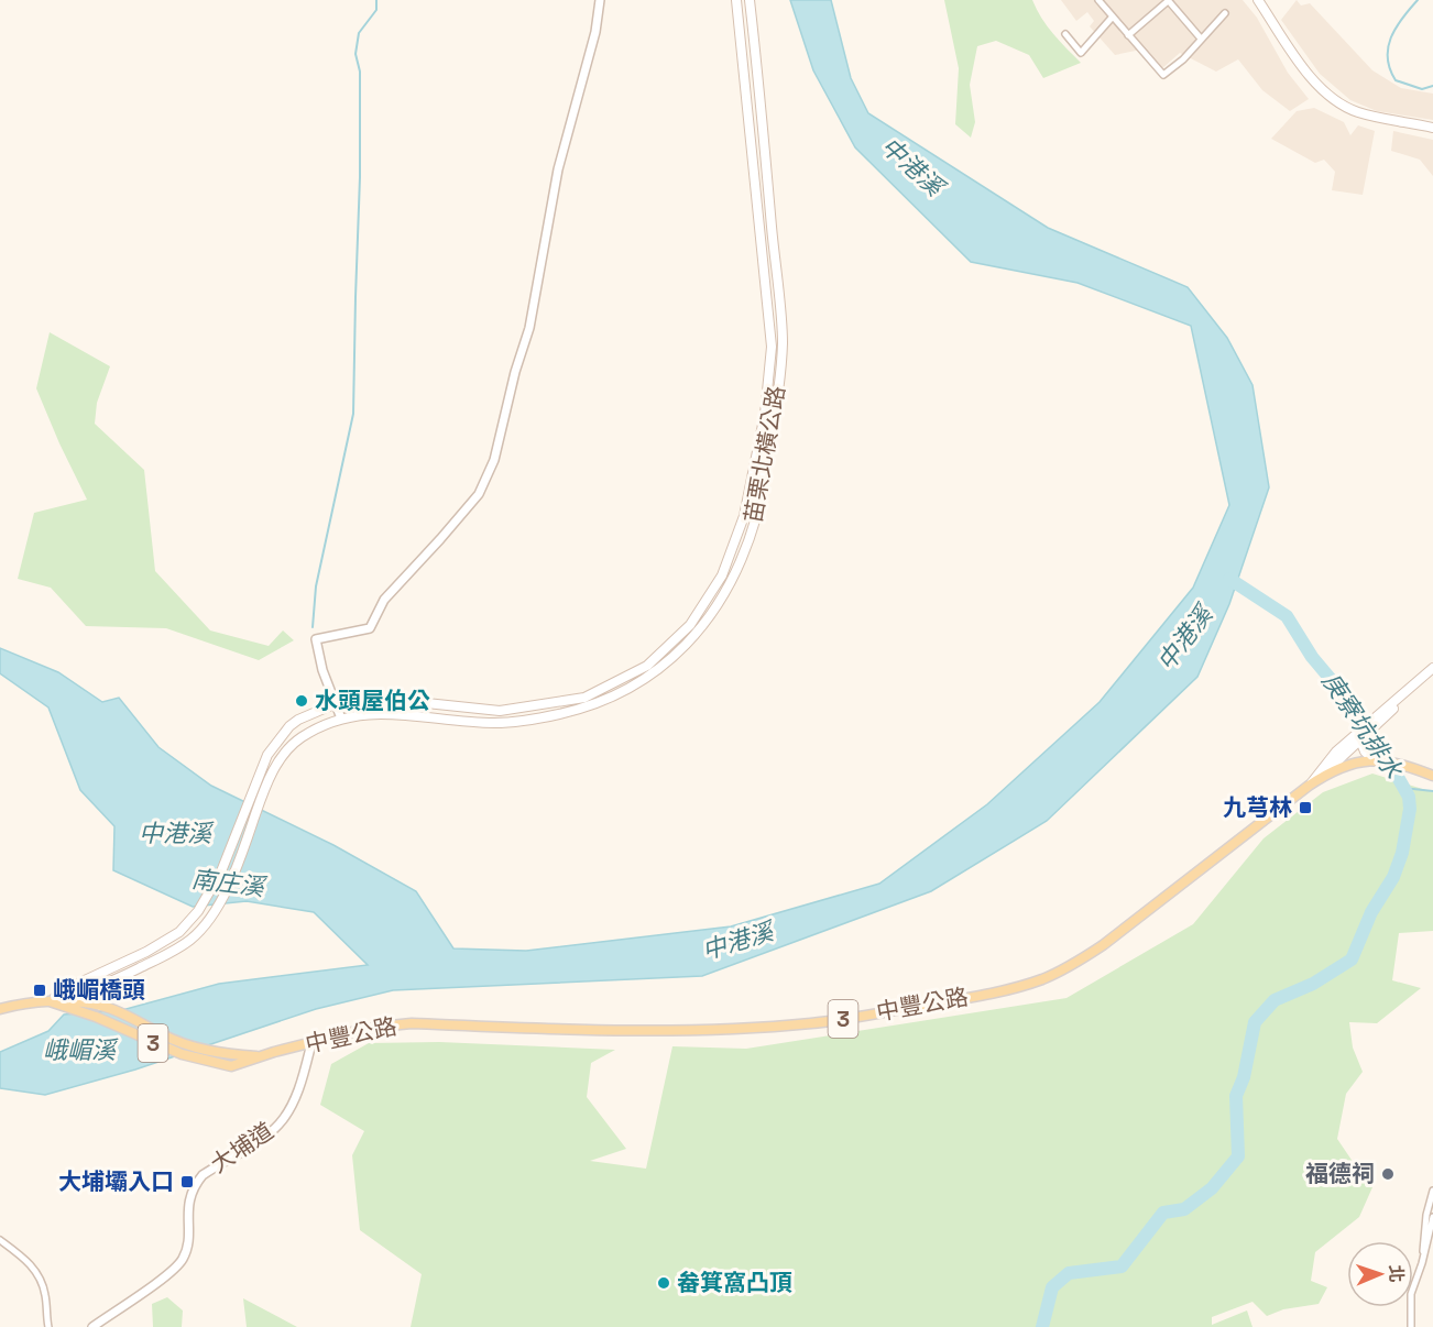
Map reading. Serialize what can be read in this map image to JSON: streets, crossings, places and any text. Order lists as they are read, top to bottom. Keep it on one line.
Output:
{"streets":{"main road":["苗栗北橫公路","中豐公路","3"],"street":["大埔道"]},"crossings":[["苗栗北橫公路","中豐公路"],["苗栗北橫公路","3"],["中豐公路","3"],["中豐公路","大埔道"]],"water":["中港溪","庚寮坑排水","南庄溪","峨嵋溪"],"places":{"other":["水頭屋伯公","福德祠","畚箕窩凸頂"],"transit":["九芎林","峨嵋橋頭","大埔壩入口"]},"north":"right"}
